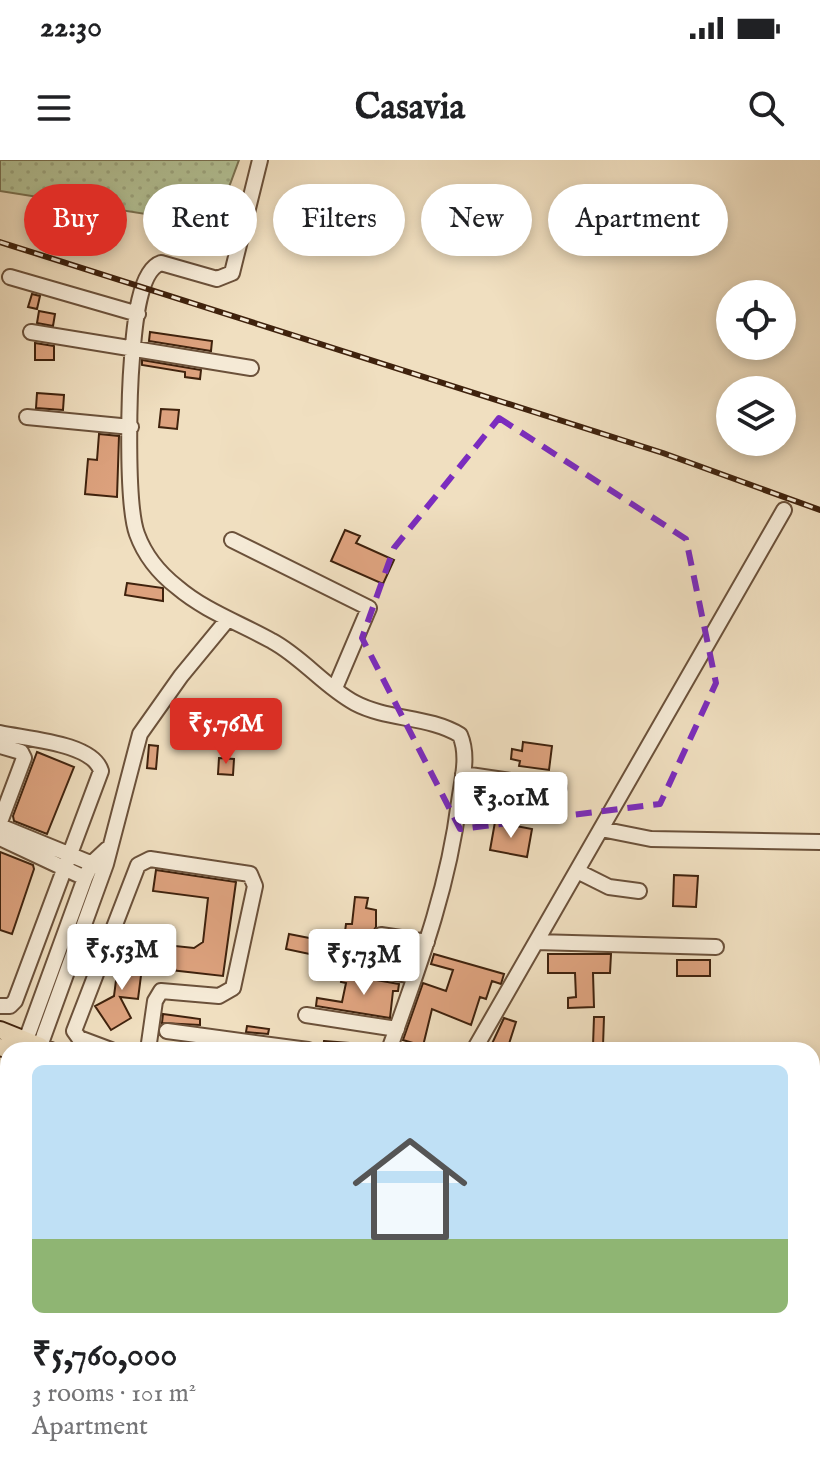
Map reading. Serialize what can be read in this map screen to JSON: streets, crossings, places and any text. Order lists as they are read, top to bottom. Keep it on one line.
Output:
{"page":{"status":"22:30","header":"Casavia","chip":["Buy","Rent","Filters","New","Apartment"],"price":["₹5.76M","₹3.01M","₹5.53M","₹5.73M"],"list":[{"name":"₹5,760,000","note":"3 rooms · 101 m² · Apartment"}]}}
